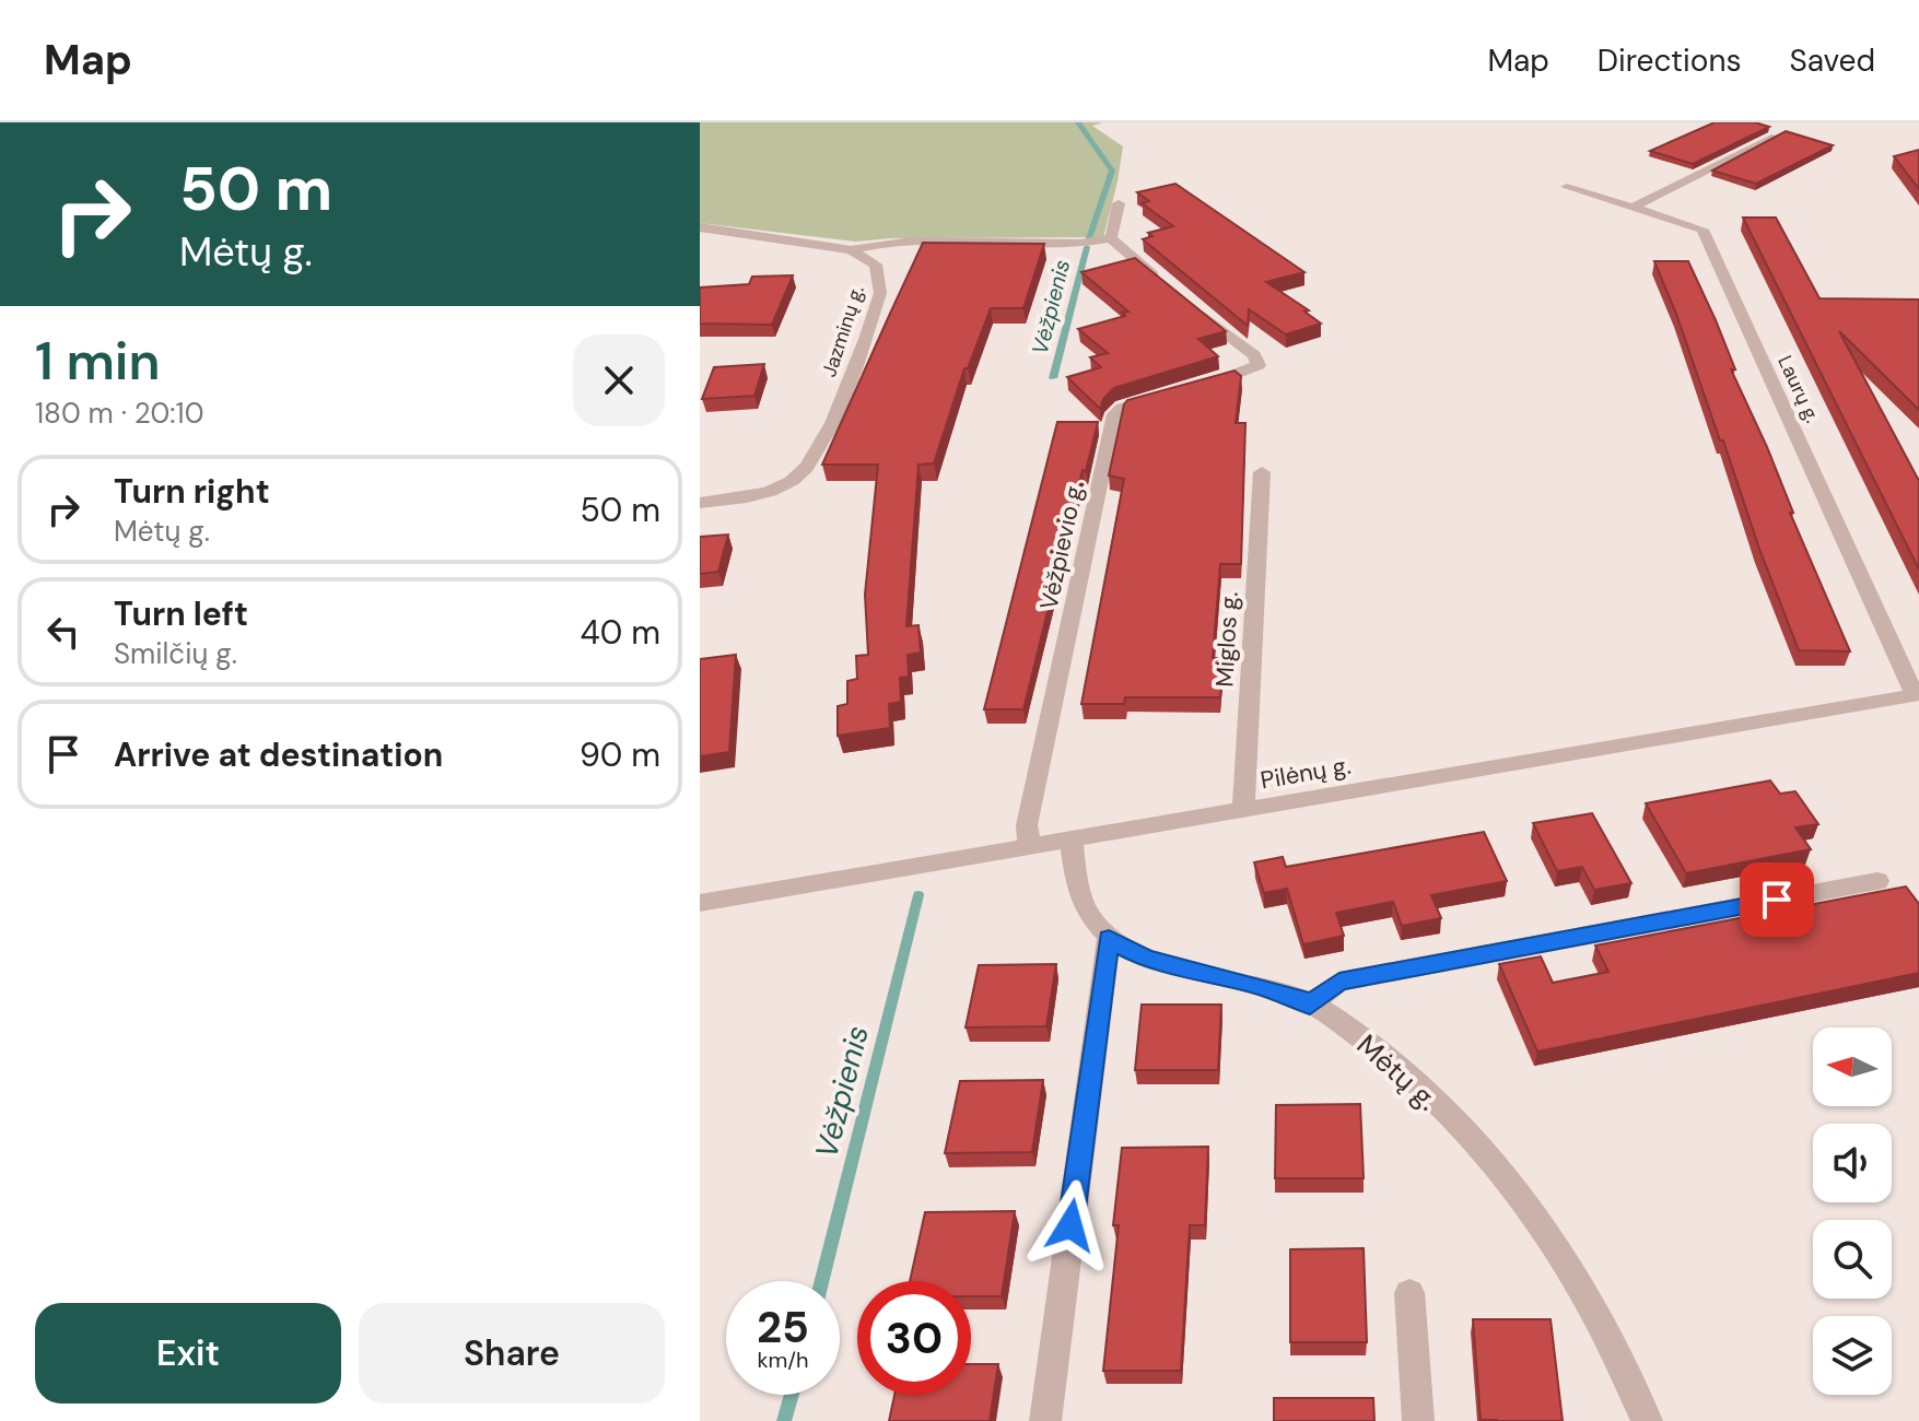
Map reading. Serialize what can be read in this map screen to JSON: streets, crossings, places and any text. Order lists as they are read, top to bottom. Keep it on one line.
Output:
{"streets":{"street":["Jazminų g.","Laurų g.","Vėžpievio g.","Miglos g.","Pilėnų g.","Mėtų g."]},"crossings":[["Laurų g.","Pilėnų g."],["Vėžpievio g.","Pilėnų g."],["Miglos g.","Pilėnų g."],["Pilėnų g.","Mėtų g."]],"water":["Vėžpienis"],"north":"left","page":{"header":"Map","nav":["Map","Directions","Saved"],"turn":["50 m","Mėtų g."],"heading":["1 min","180 m · 20:10"],"list":[{"name":"Turn right","note":"Mėtų g.","value":"50 m"},{"name":"Turn left","note":"Smilčių g.","value":"40 m"},{"name":"Arrive at destination","value":"90 m"}],"speed":"25 km/h","limit":"30","buttons":["Exit","Share"]}}
